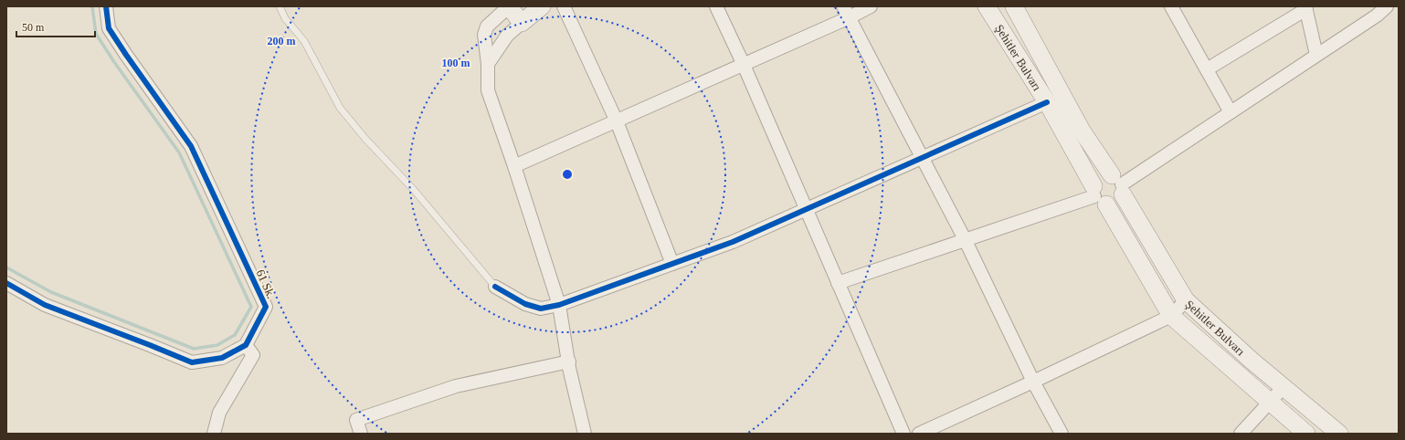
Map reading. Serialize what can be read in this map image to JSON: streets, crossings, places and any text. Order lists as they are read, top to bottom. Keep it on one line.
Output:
{"streets":{"main road":["Şehitler Bulvarı"],"street":["61 Sk."]},"scale_bar":"50 m","rings":["200 m","100 m"]}
